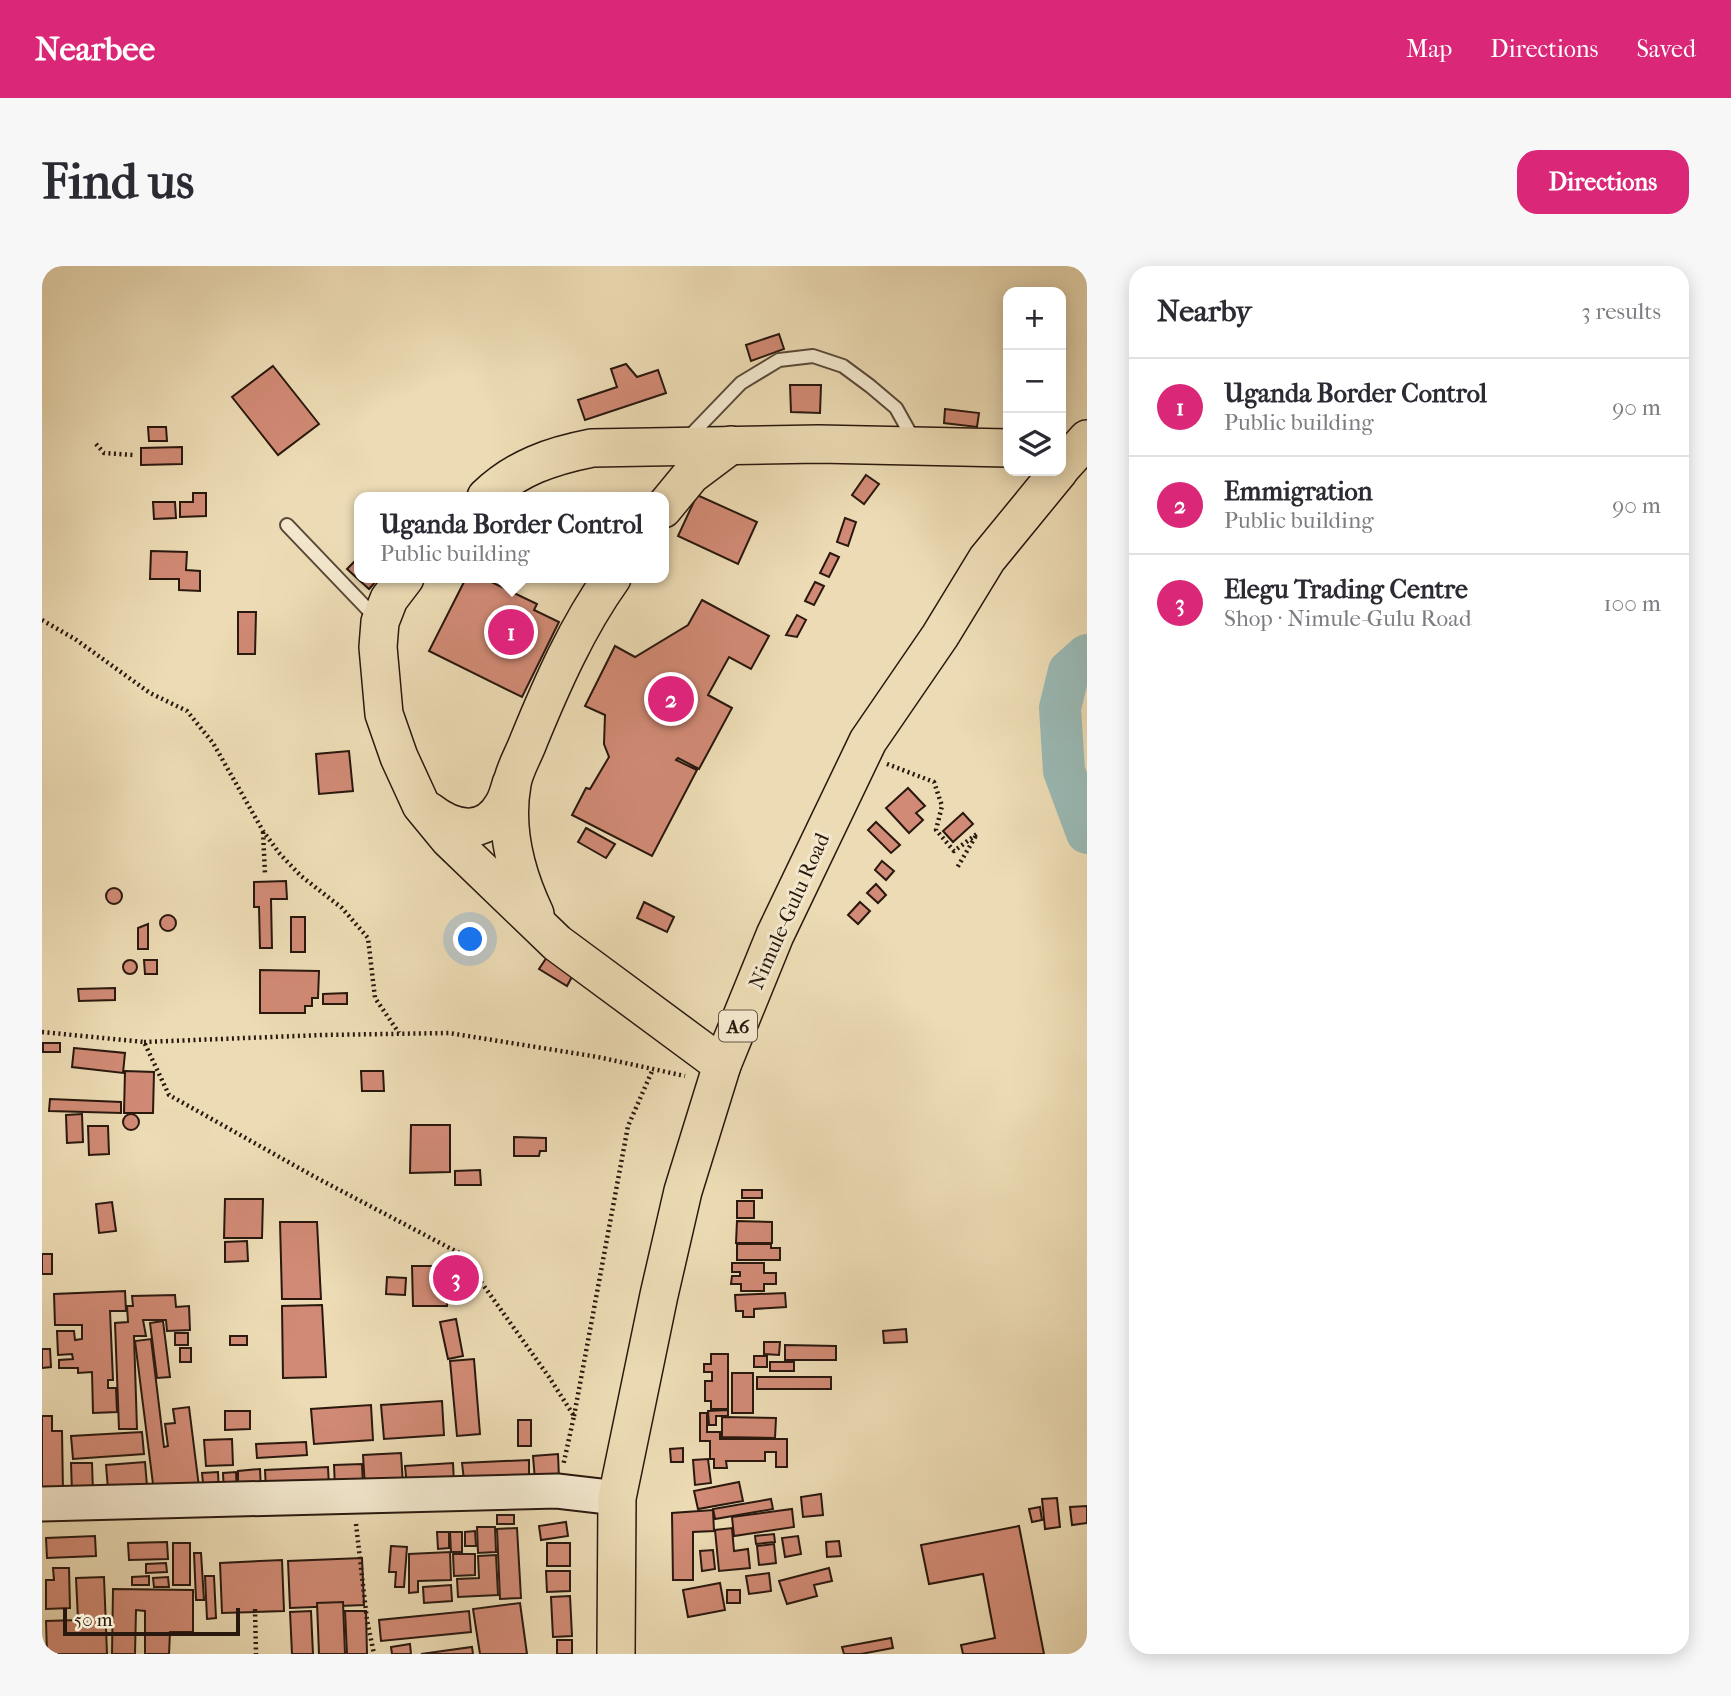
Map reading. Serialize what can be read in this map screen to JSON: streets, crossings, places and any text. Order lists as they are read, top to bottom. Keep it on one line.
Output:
{"streets":{"main road":["Nimule-Gulu Road","A6"]},"scale_bar":"50 m","page":{"header":"Nearbee","nav":["Map","Directions","Saved"],"buttons":"Directions","title":"Find us","heading":["Nearby","3 results"],"map_buttons":["+","−"],"list":[{"mark":"1","name":"Uganda Border Control","note":"Public building","value":"90 m"},{"mark":"2","name":"Emmigration","note":"Public building","value":"90 m"},{"mark":"3","name":"Elegu Trading Centre","note":"Shop · Nimule-Gulu Road","value":"100 m"}],"popup":["Uganda Border Control","Public building"],"pins":["1","2","3"],"scale":"50 m"}}
